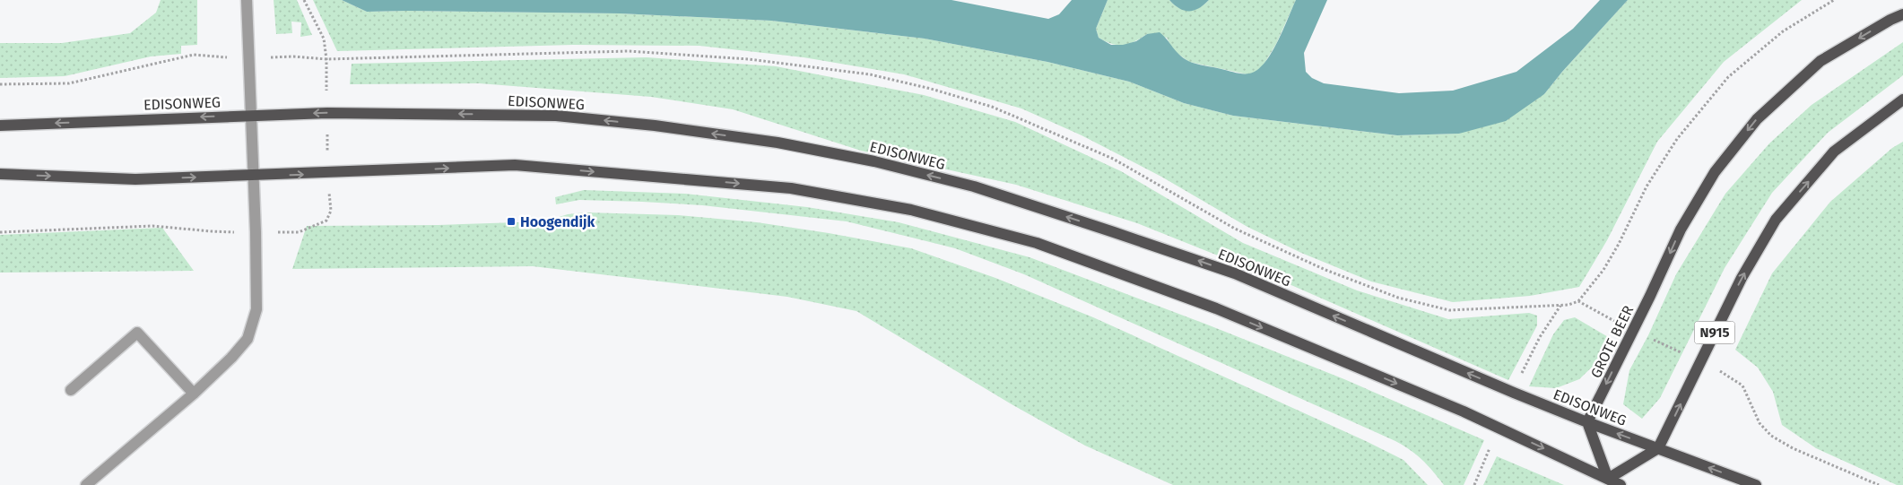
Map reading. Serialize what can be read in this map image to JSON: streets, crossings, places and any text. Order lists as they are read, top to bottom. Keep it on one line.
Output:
{"streets":{"main road":["EDISONWEG","N915","GROTE BEER"]},"crossings":[["EDISONWEG","N915"],["EDISONWEG","GROTE BEER"]],"places":{"transit":["Hoogendijk"]}}
